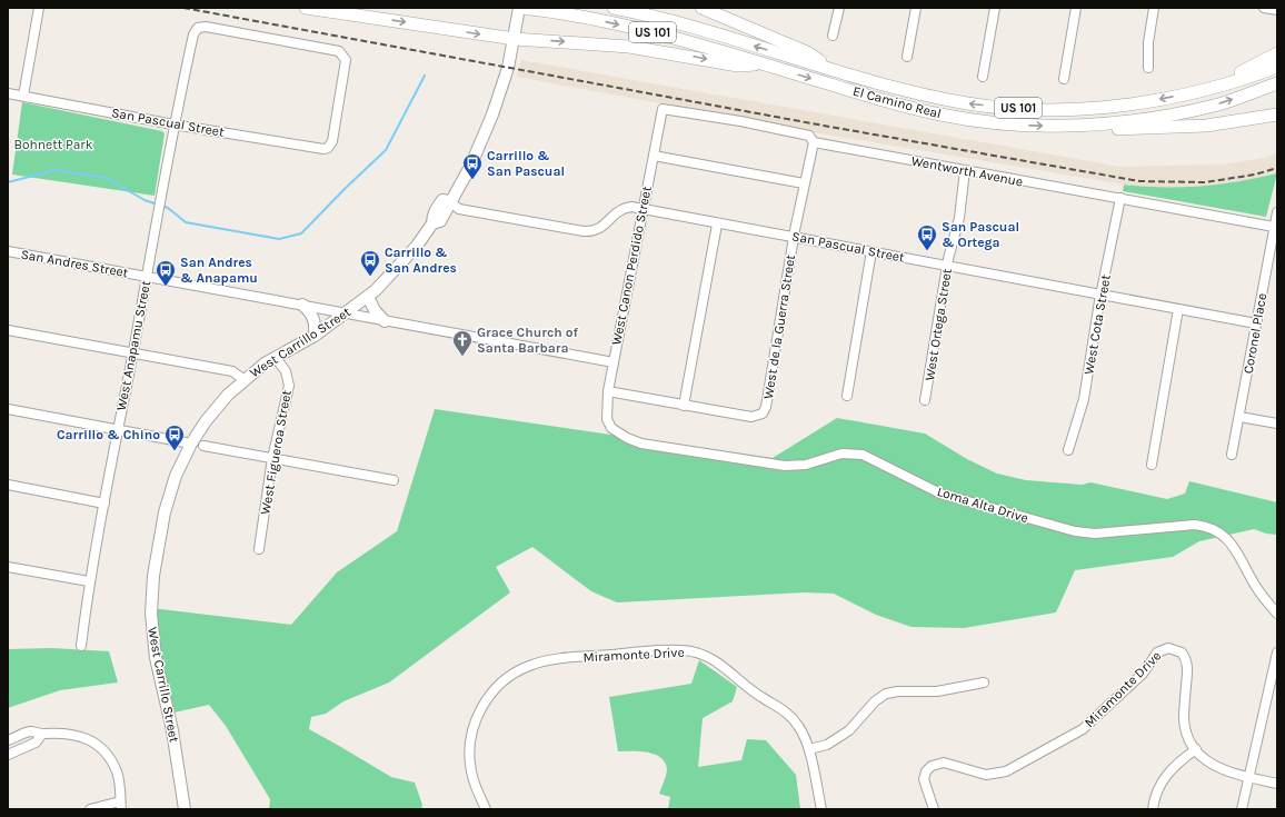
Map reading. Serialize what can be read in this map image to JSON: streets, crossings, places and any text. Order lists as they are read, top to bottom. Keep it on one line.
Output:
{"streets":{"highway":["US 101","El Camino Real"],"main road":["West Carrillo Street"],"street":["San Pascual Street","Wentworth Avenue","San Andres Street","West Canon Perdido Street","West Ortega Street","West Cota Street","West de la Guerra Street","Coronel Place","West Anapamu Street","West Figueroa Street","Loma Alta Drive","Miramonte Drive"]},"crossings":[["El Camino Real","West Carrillo Street"],["San Pascual Street","West Canon Perdido Street"],["San Pascual Street","West Ortega Street"],["San Pascual Street","West Cota Street"],["San Pascual Street","West de la Guerra Street"],["San Pascual Street","Coronel Place"],["San Pascual Street","West Carrillo Street"],["San Pascual Street","West Anapamu Street"],["Wentworth Avenue","West Canon Perdido Street"],["Wentworth Avenue","West Ortega Street"],["Wentworth Avenue","West Cota Street"],["Wentworth Avenue","West de la Guerra Street"],["Wentworth Avenue","Coronel Place"],["San Andres Street","West Canon Perdido Street"],["San Andres Street","West Carrillo Street"],["San Andres Street","West Anapamu Street"],["West Canon Perdido Street","Loma Alta Drive"],["West Carrillo Street","West Figueroa Street"]],"parks":["Bohnett Park"],"places":{"bus stop":["Carrillo & San Pascual","San Pascual & Ortega","Carrillo & San Andres","San Andres & Anapamu","Carrillo & Chino"],"church":["Grace Church of Santa Barbara"]}}
